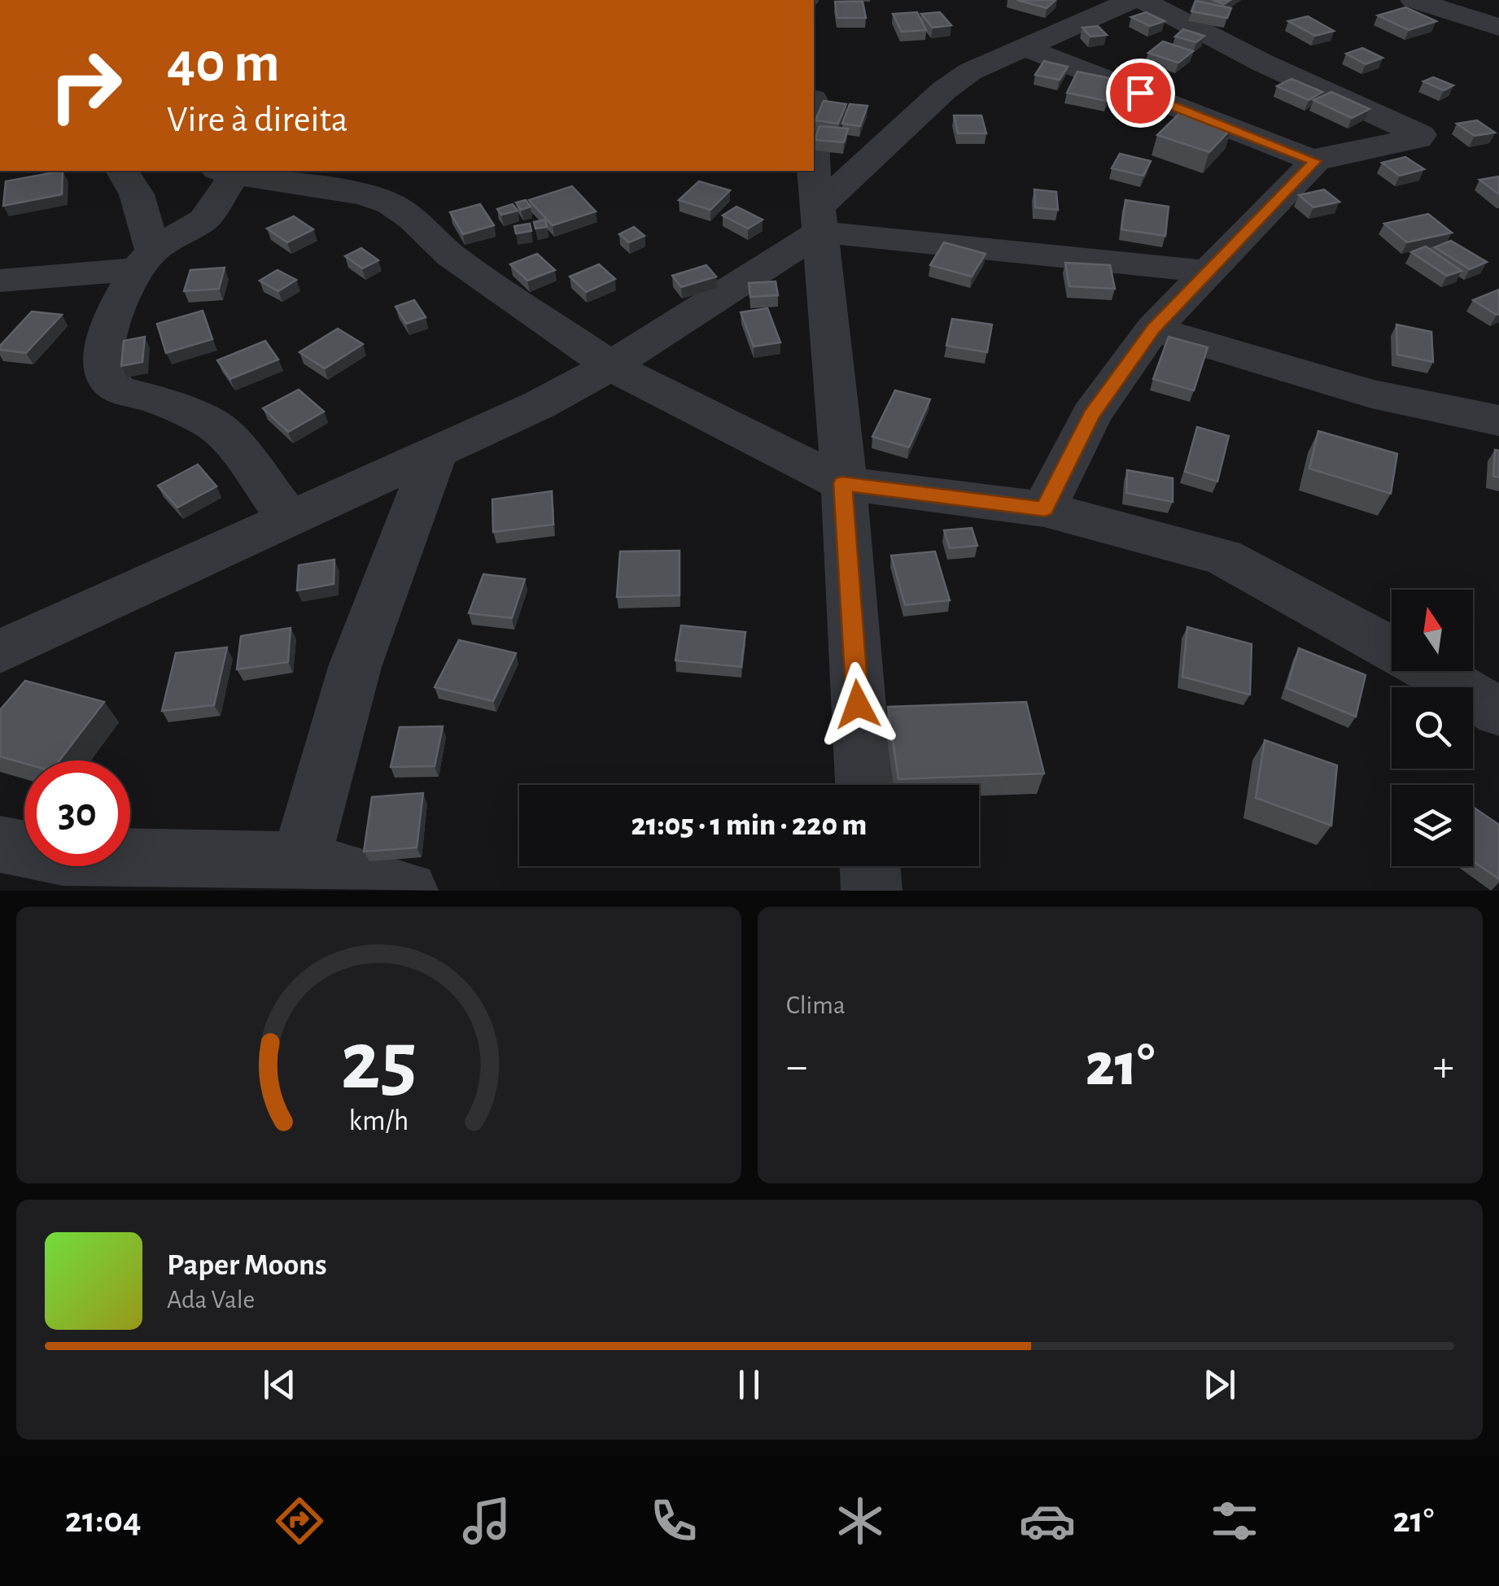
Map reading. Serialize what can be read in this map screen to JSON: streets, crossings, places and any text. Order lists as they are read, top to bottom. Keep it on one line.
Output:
{"north":"top","page":{"turn":["40 m","Vire à direita"],"limit":"30","trip":"21:05 · 1 min · 220 m","tile":"Clima","heat":["−","21°","+"],"song":["Paper Moons","Ada Vale"],"tabs":["21:04","21°"],"gauge":["25","km/h"]}}
